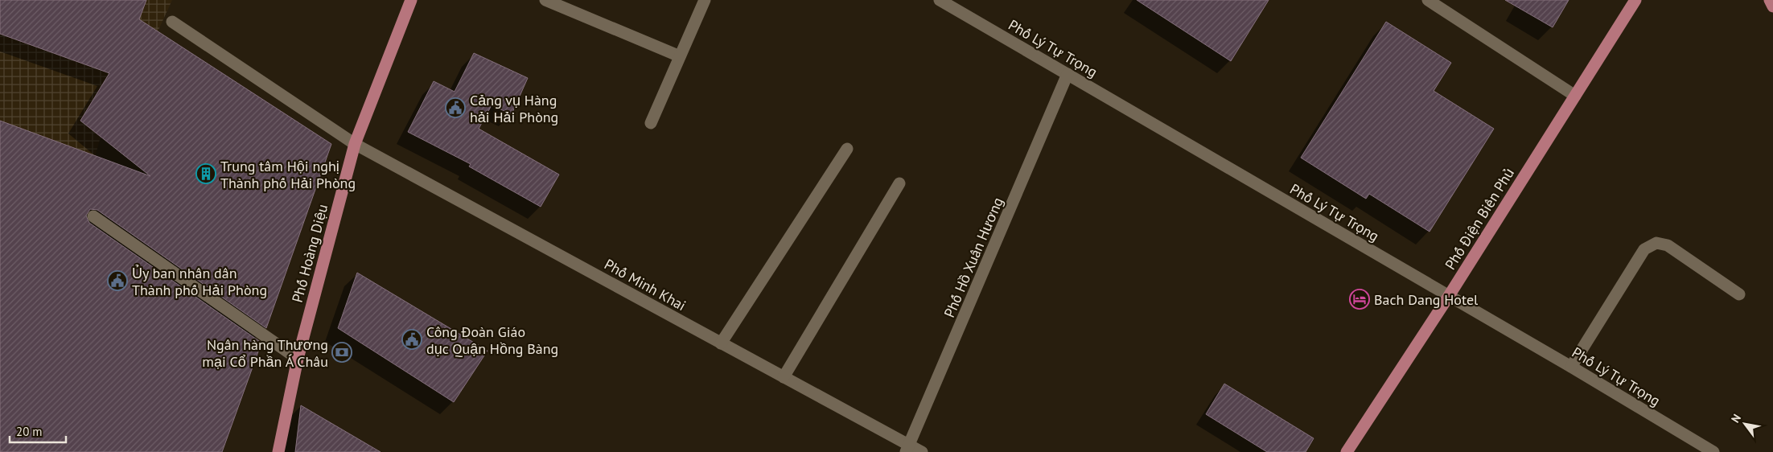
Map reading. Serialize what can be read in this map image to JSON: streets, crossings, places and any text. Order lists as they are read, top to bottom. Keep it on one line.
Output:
{"streets":{"main road":["Phố Điện Biên Phủ","Phố Hoàng Diệu"],"street":["Phố Lý Tự Trọng","Phố Hồ Xuân Hương","Phố Minh Khai"]},"crossings":[["Phố Lý Tự Trọng","Phố Điện Biên Phủ"],["Phố Lý Tự Trọng","Phố Hồ Xuân Hương"],["Phố Hoàng Diệu","Phố Minh Khai"],["Phố Hồ Xuân Hương","Phố Minh Khai"]],"places":{"public building":["Cảng vụ Hàng hải Hải Phòng","Ủy ban nhân dân Thành phố Hải Phòng","Công Đoàn Giáo dục Quận Hồng Bàng"],"building":["Trung tâm Hội nghị Thành phố Hải Phòng"],"hotel":["Bach Dang Hotel"],"bank":["Ngân hàng Thương mại Cổ Phần Á Châu"]},"scale_bar":"20 m","north":"top left"}
